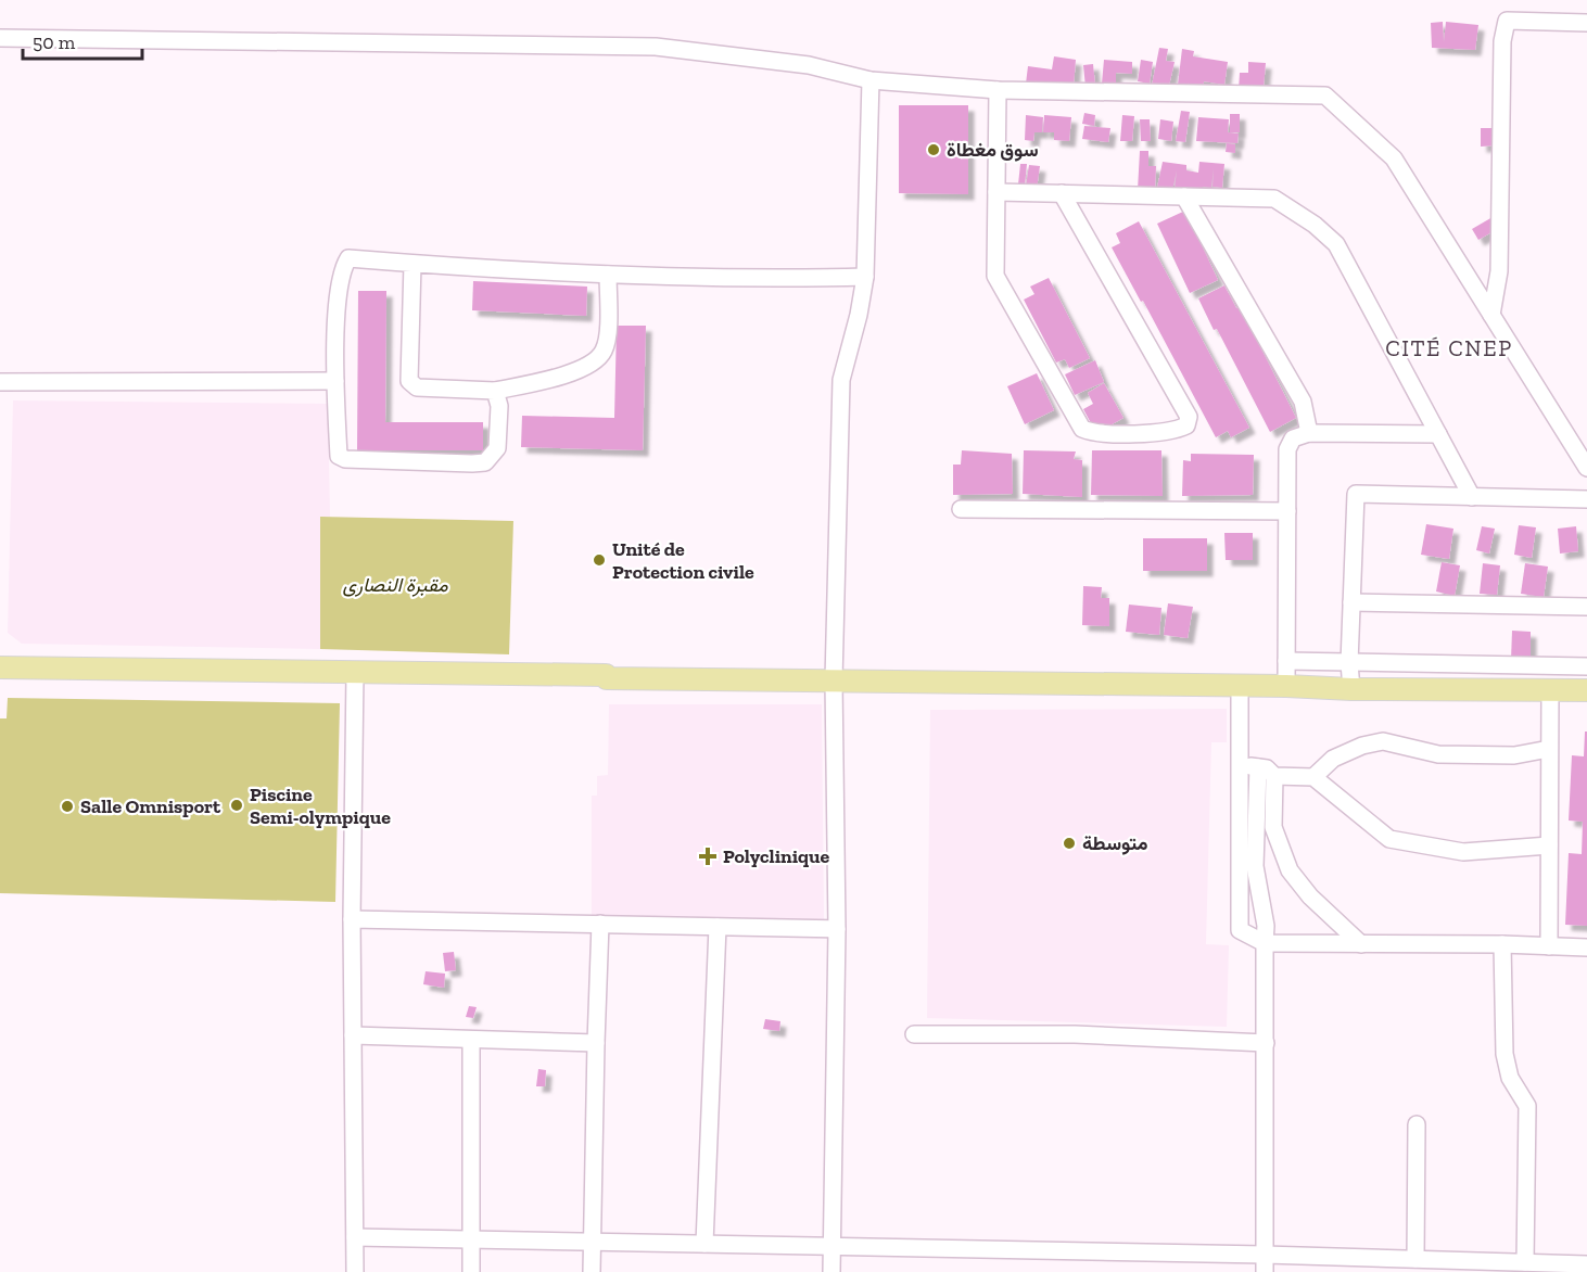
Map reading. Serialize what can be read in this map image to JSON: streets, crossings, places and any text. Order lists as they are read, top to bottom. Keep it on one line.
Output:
{"districts":["CITÉ CNEP"],"parks":["مقبرة النصارى"],"places":{"other":["سوق مغطاة","Unité de Protection civile","Piscine Semi-olympique","Salle Omnisport","متوسطة"],"health":["Polyclinique"]},"scale_bar":"50 m"}
